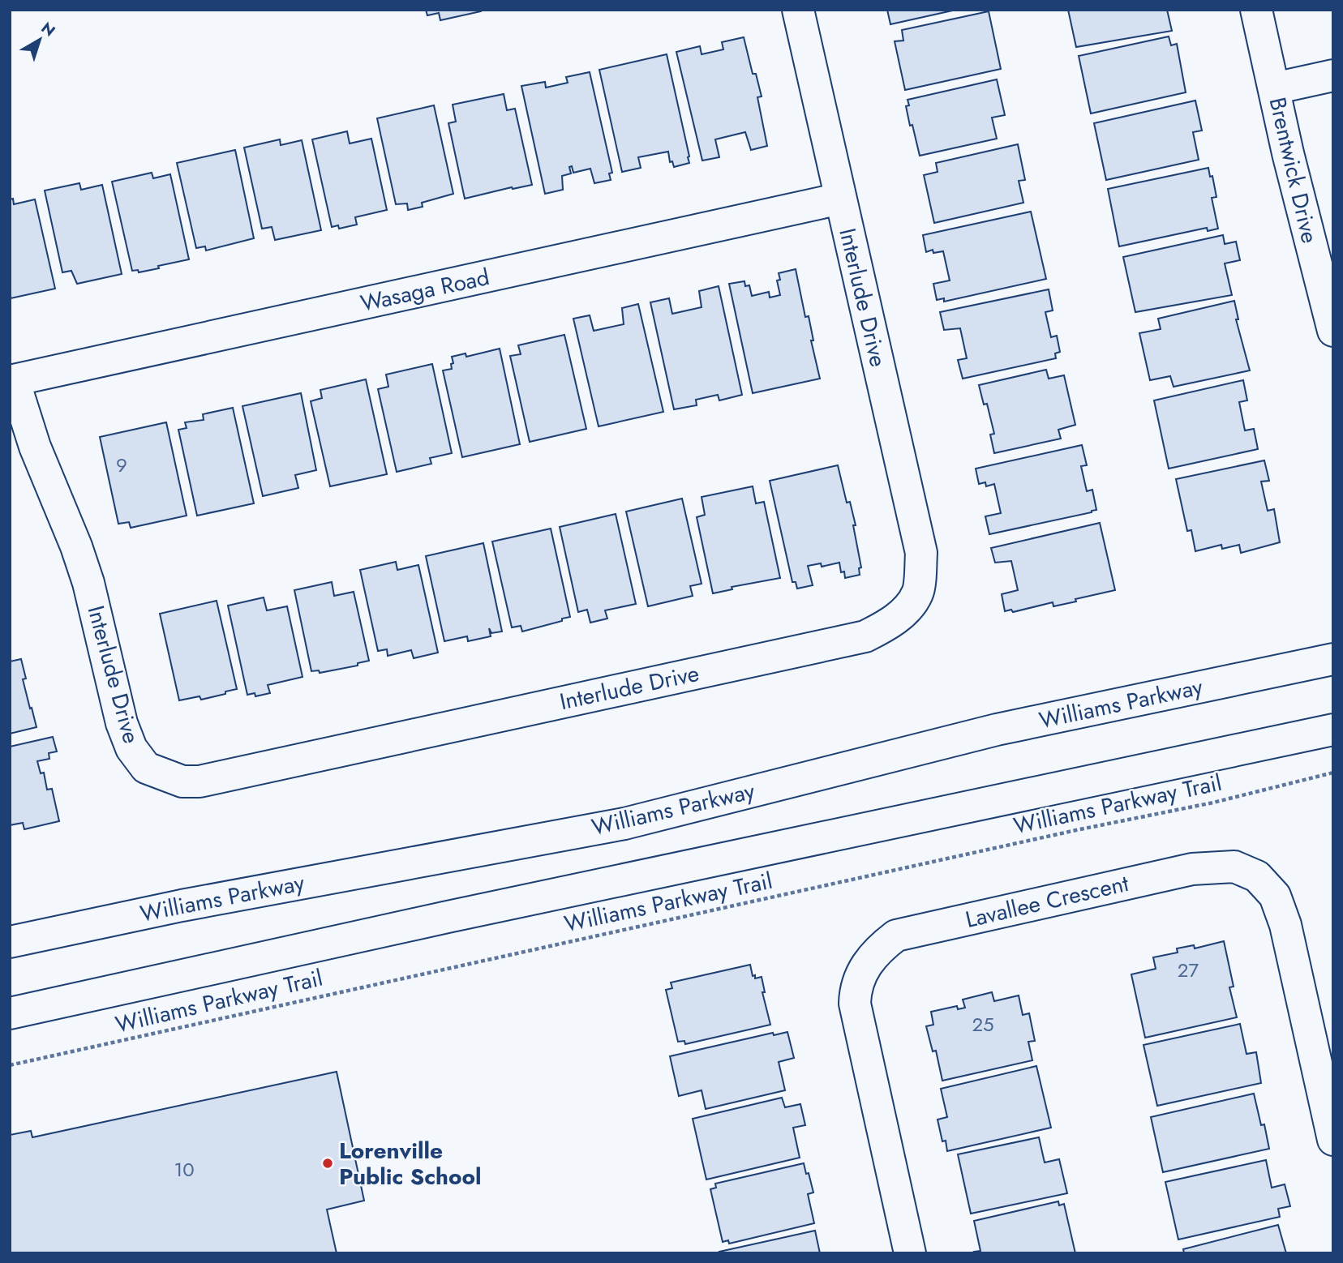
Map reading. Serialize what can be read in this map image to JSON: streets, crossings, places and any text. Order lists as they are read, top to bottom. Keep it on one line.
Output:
{"streets":{"street":["Brentwick Drive","Wasaga Road","Interlude Drive","Williams Parkway","Lavallee Crescent"],"path":["Williams Parkway Trail"]},"crossings":[["Wasaga Road","Interlude Drive"]],"places":["Lorenville Public School"],"house_numbers":["9","27","25","10"],"north":"top right"}
